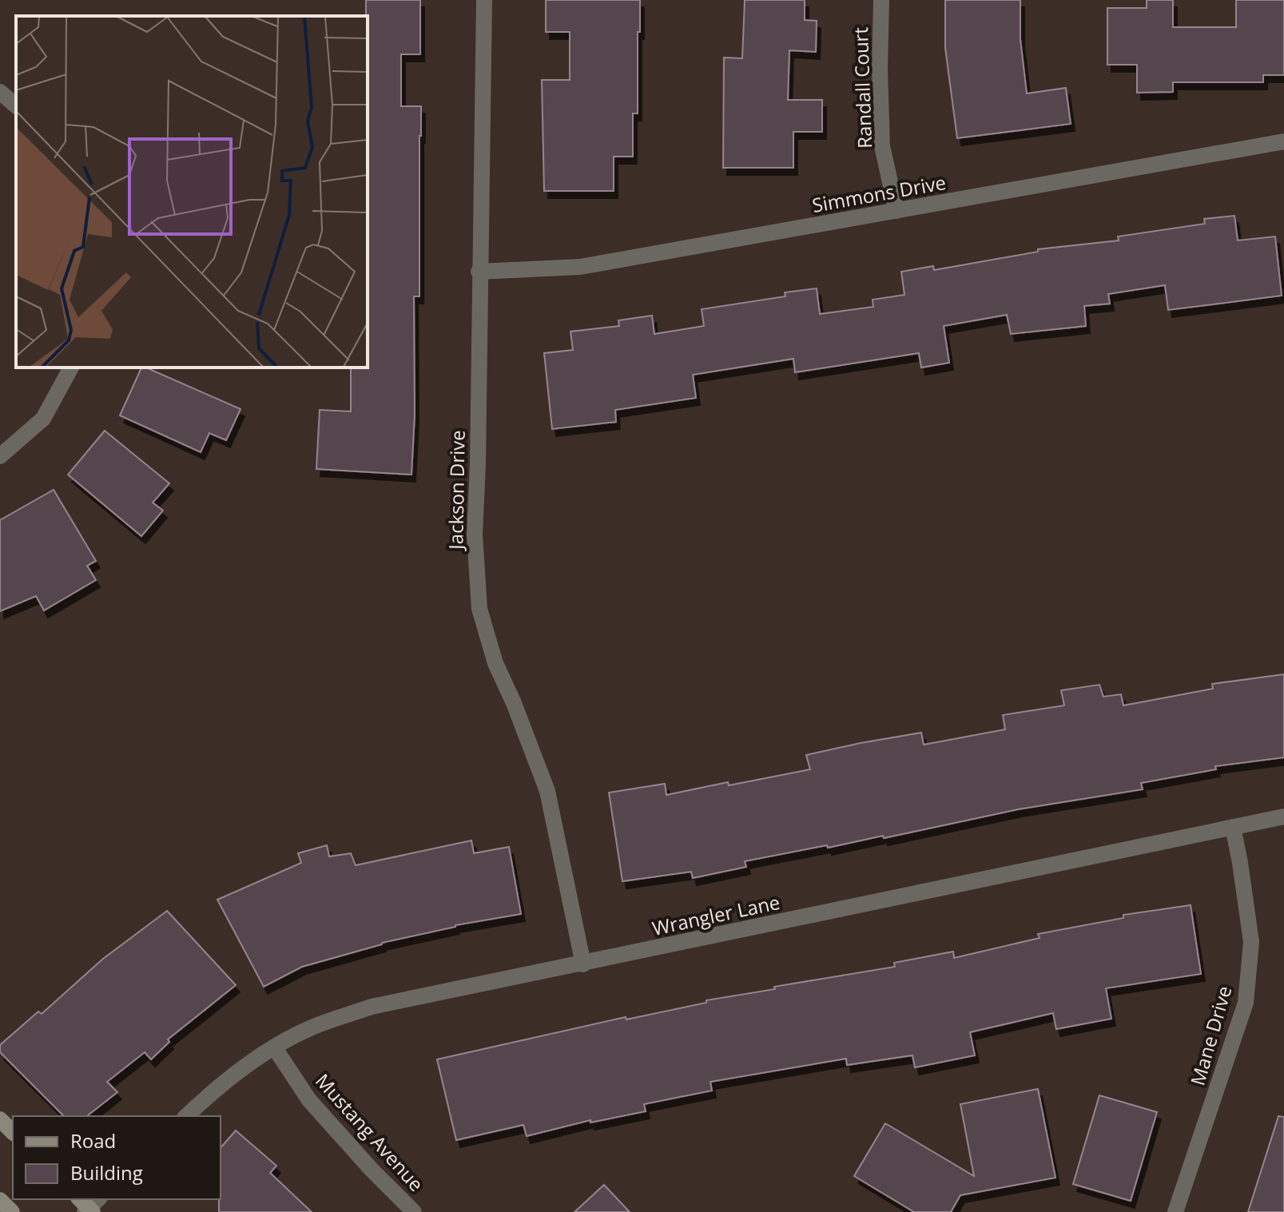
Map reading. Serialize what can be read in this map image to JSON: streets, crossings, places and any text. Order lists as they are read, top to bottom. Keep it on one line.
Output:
{"streets":{"street":["Randall Court","Simmons Drive","Jackson Drive","Wrangler Lane","Mane Drive","Mustang Avenue"]},"crossings":[["Randall Court","Simmons Drive"],["Simmons Drive","Jackson Drive"],["Jackson Drive","Wrangler Lane"],["Wrangler Lane","Mane Drive"],["Wrangler Lane","Mustang Avenue"]],"legend":["Road","Building"]}
